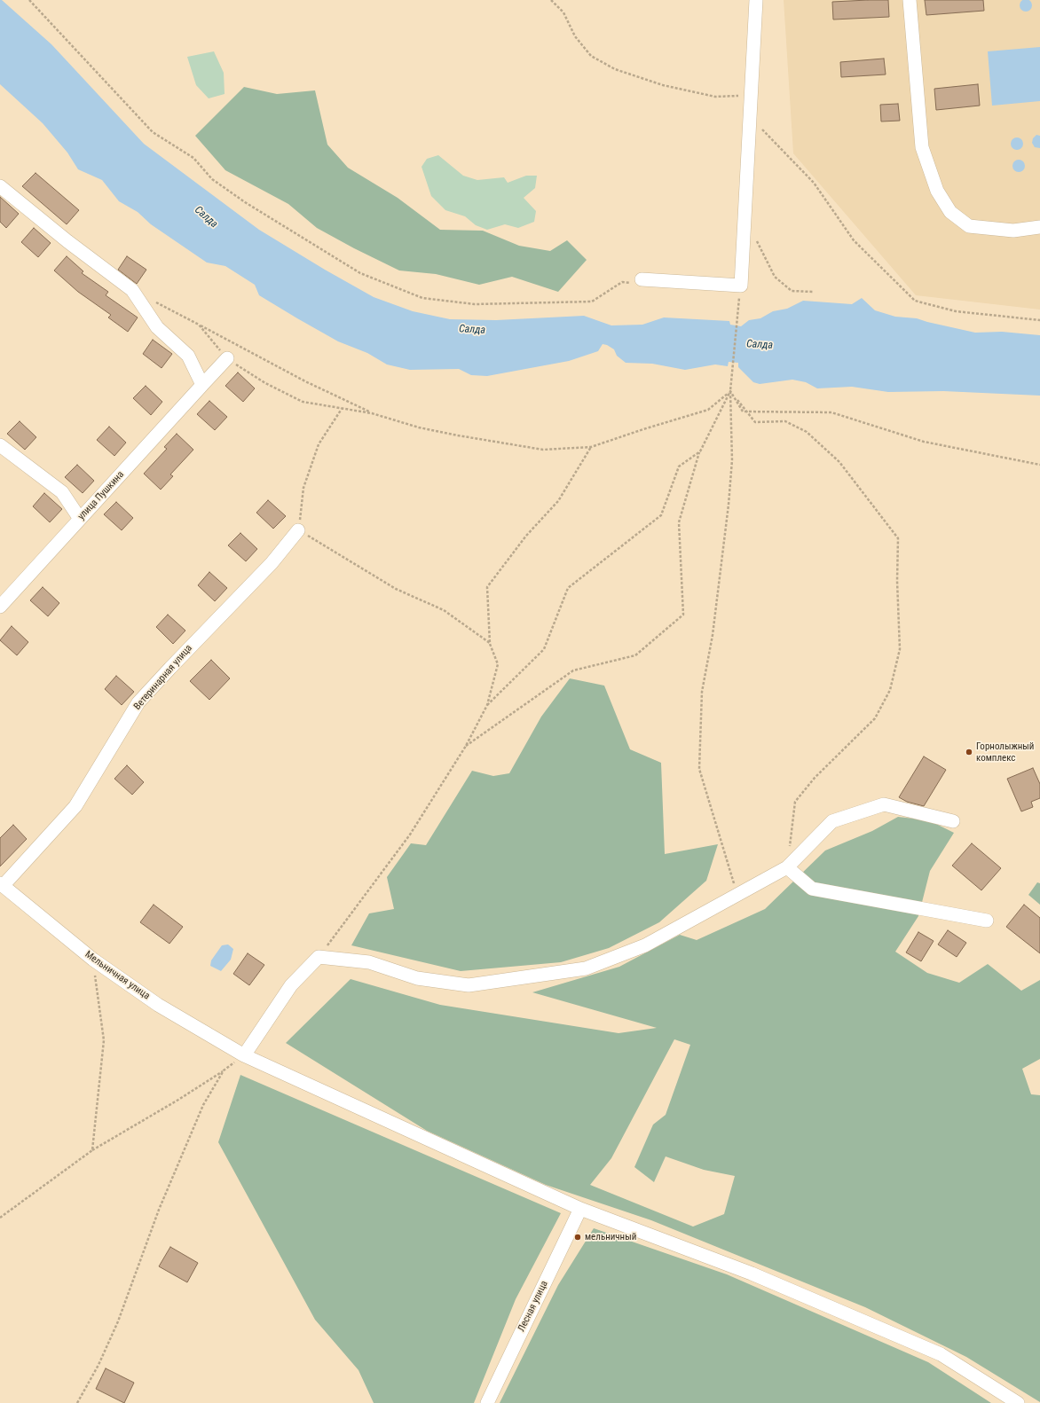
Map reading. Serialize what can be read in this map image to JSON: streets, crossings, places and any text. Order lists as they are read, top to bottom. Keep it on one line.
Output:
{"streets":{"street":["улица Пушкина","Ветеринарная улица","Мельничная улица","Лесная улица"]},"crossings":[["Ветеринарная улица","Мельничная улица"],["Мельничная улица","Лесная улица"]],"water":["Салда"],"places":["Горнолыжный комплекс","мельничный"]}
